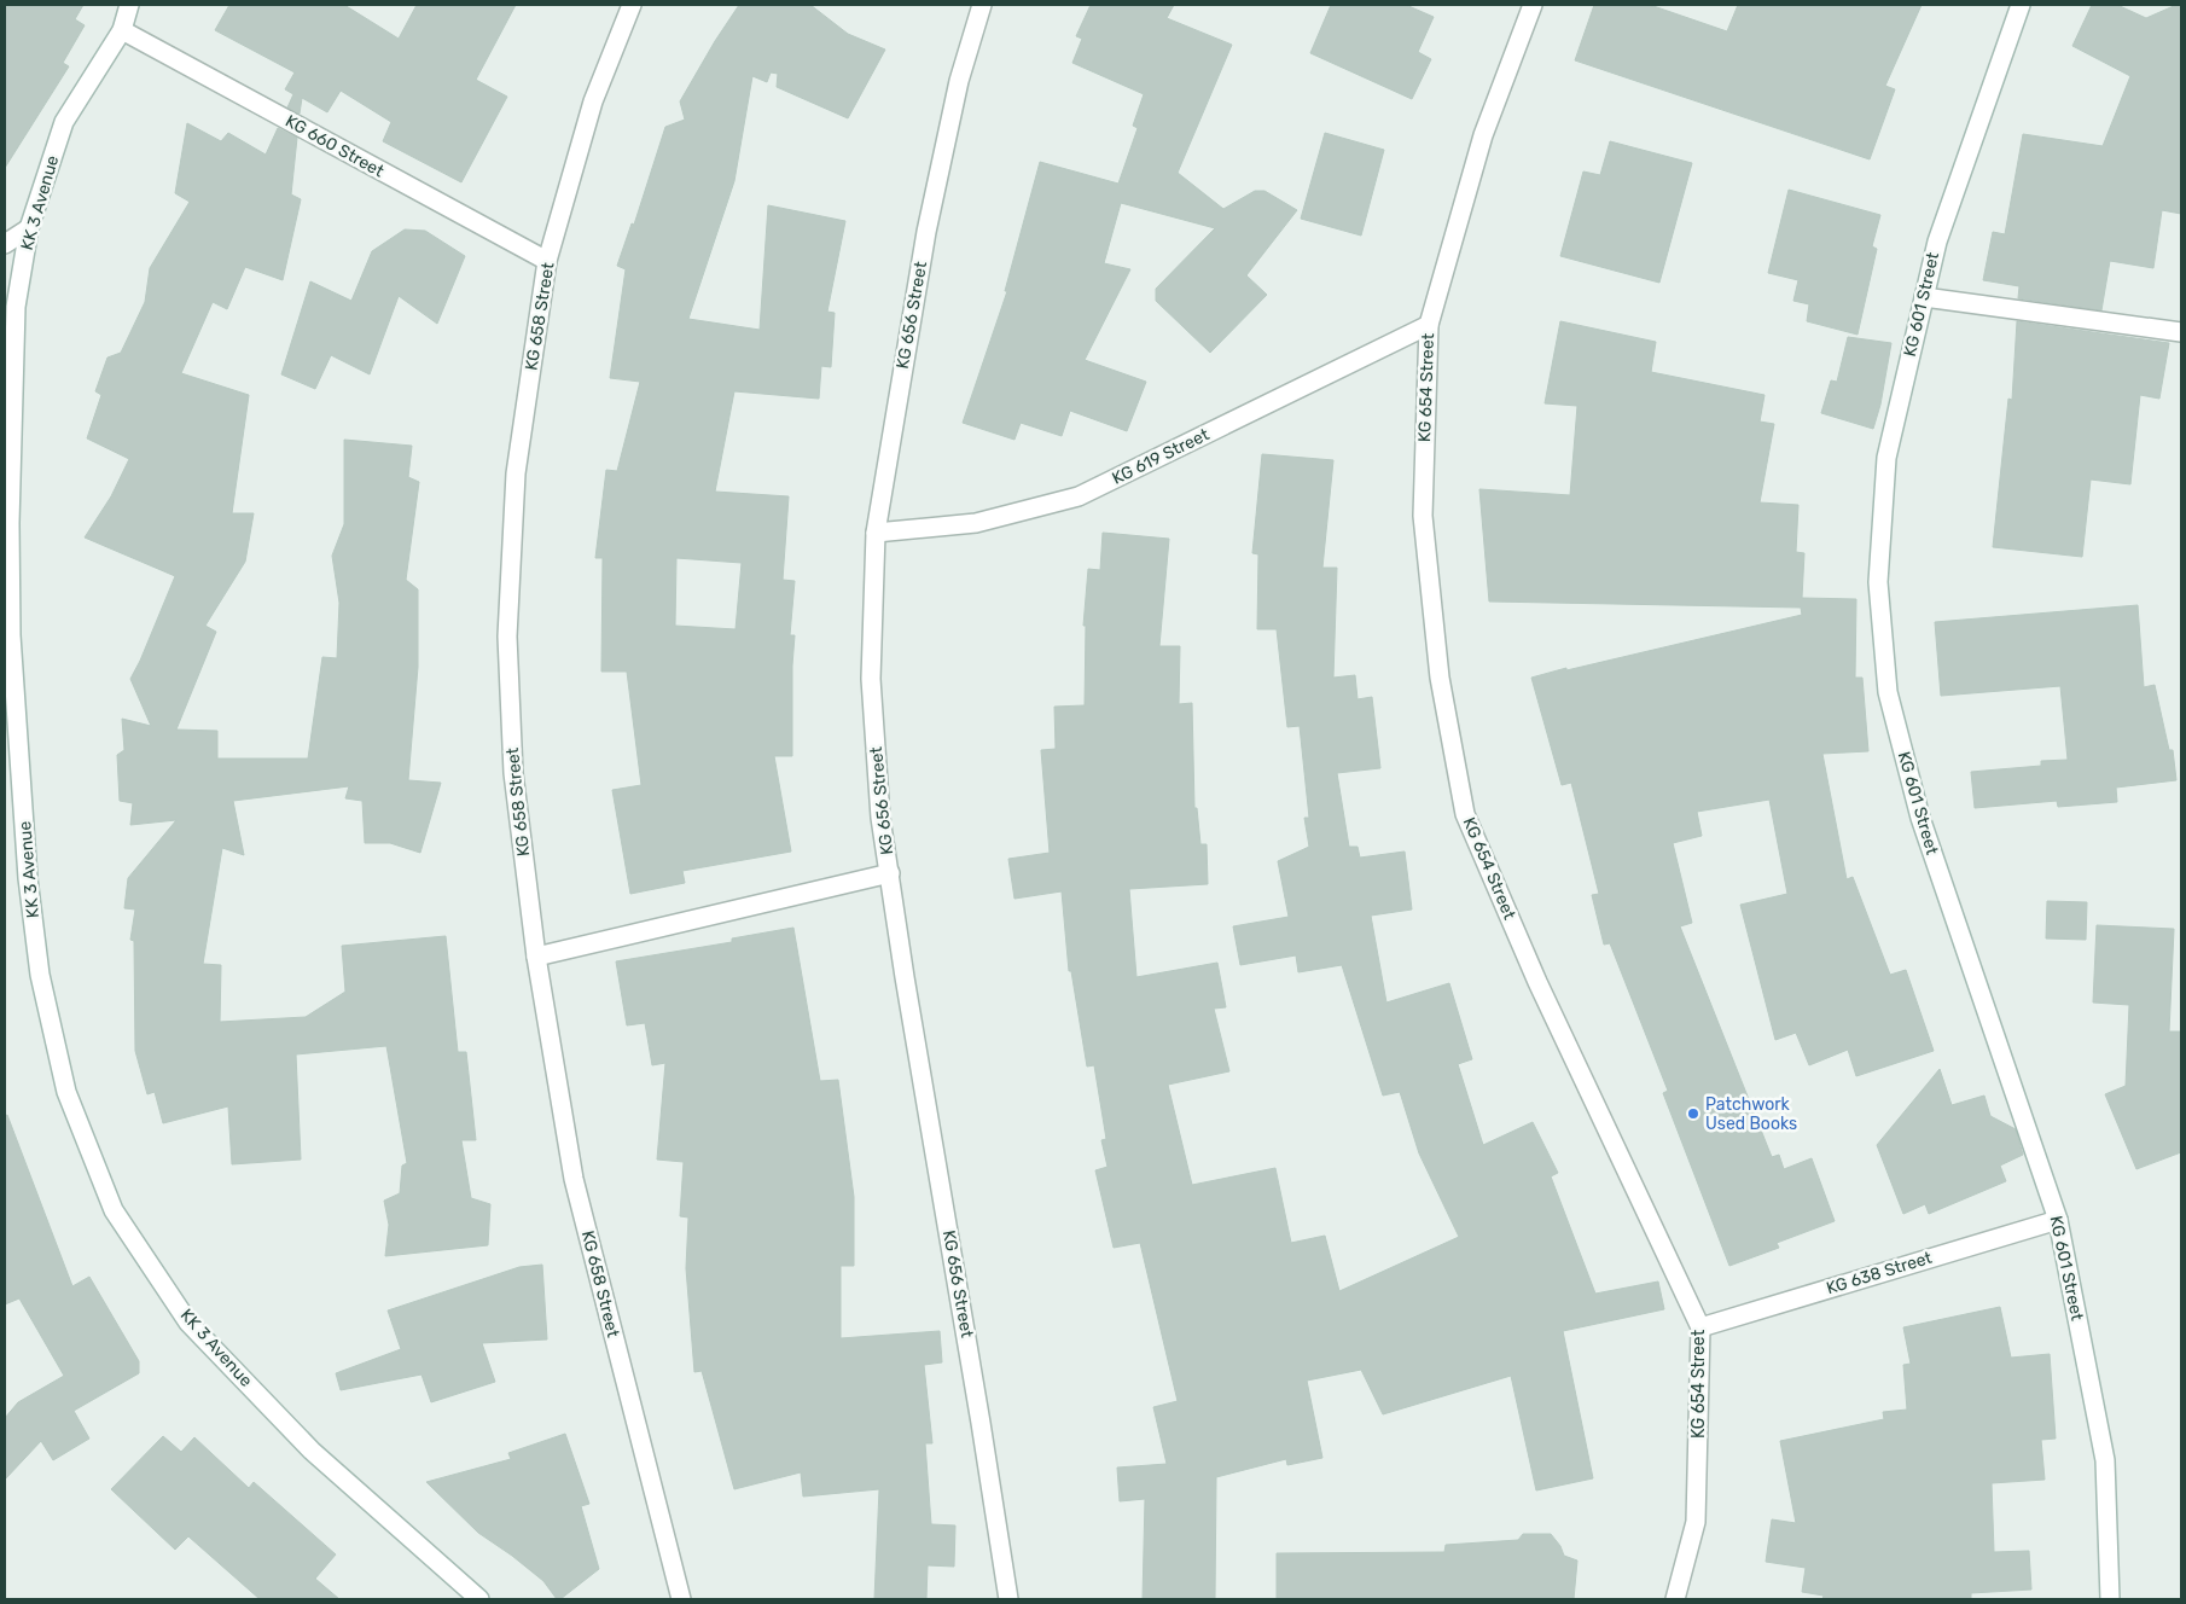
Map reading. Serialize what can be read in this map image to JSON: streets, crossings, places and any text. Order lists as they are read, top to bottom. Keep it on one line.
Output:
{"streets":{"street":["KG 660 Street","KK 3 Avenue","KG 601 Street","KG 656 Street","KG 658 Street","KG 654 Street","KG 619 Street","KG 638 Street"]},"crossings":[["KG 660 Street","KK 3 Avenue"],["KG 660 Street","KG 658 Street"],["KG 601 Street","KG 638 Street"],["KG 656 Street","KG 619 Street"],["KG 654 Street","KG 619 Street"],["KG 654 Street","KG 638 Street"]],"places":["Patchwork Used Books"]}
